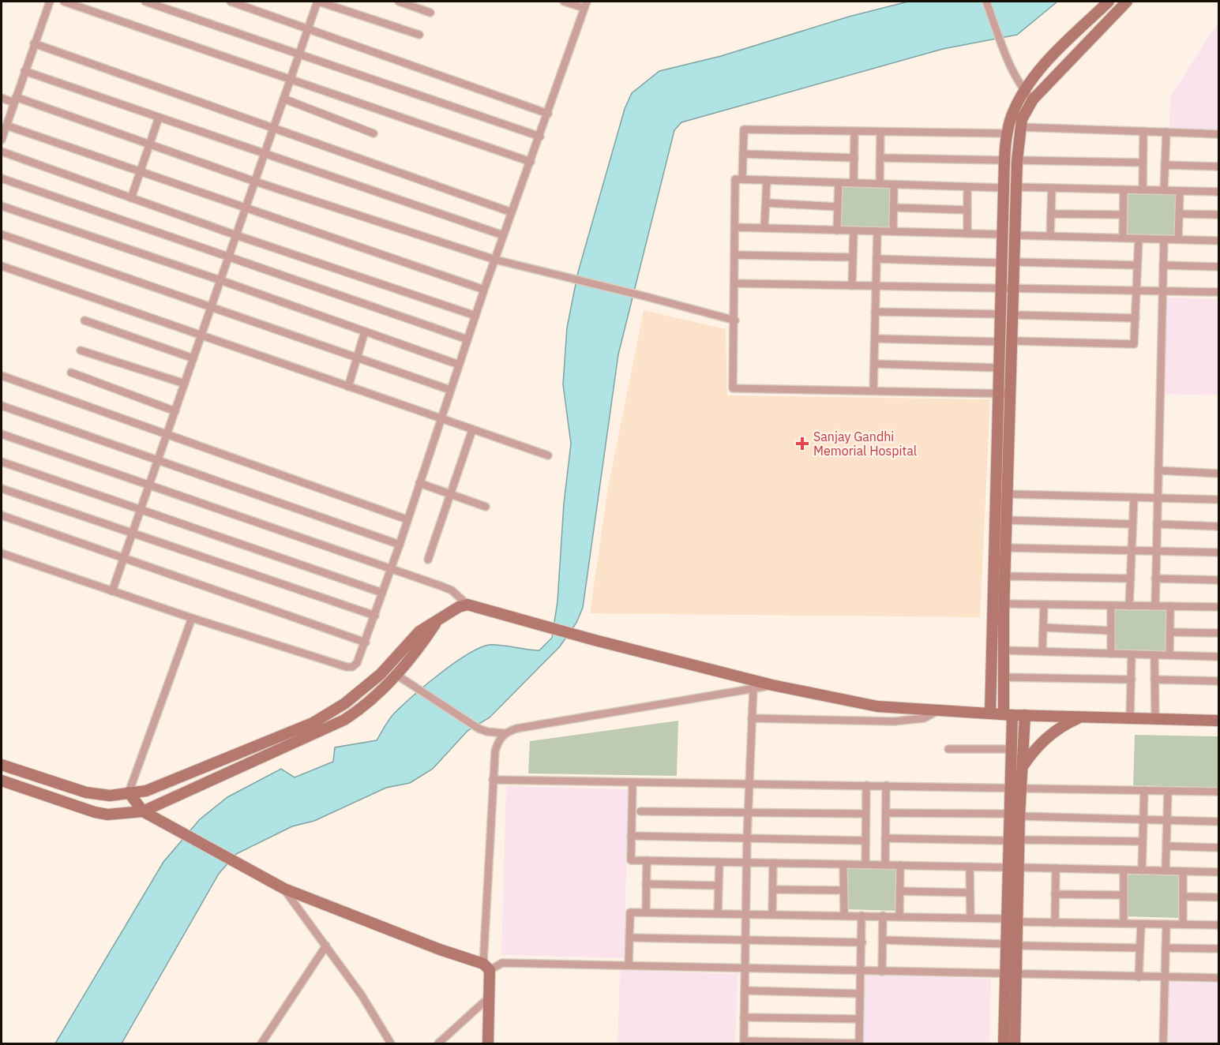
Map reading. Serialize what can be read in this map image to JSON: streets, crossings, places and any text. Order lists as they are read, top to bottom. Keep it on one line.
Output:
{"places":{"health":["Sanjay Gandhi Memorial Hospital"]}}
